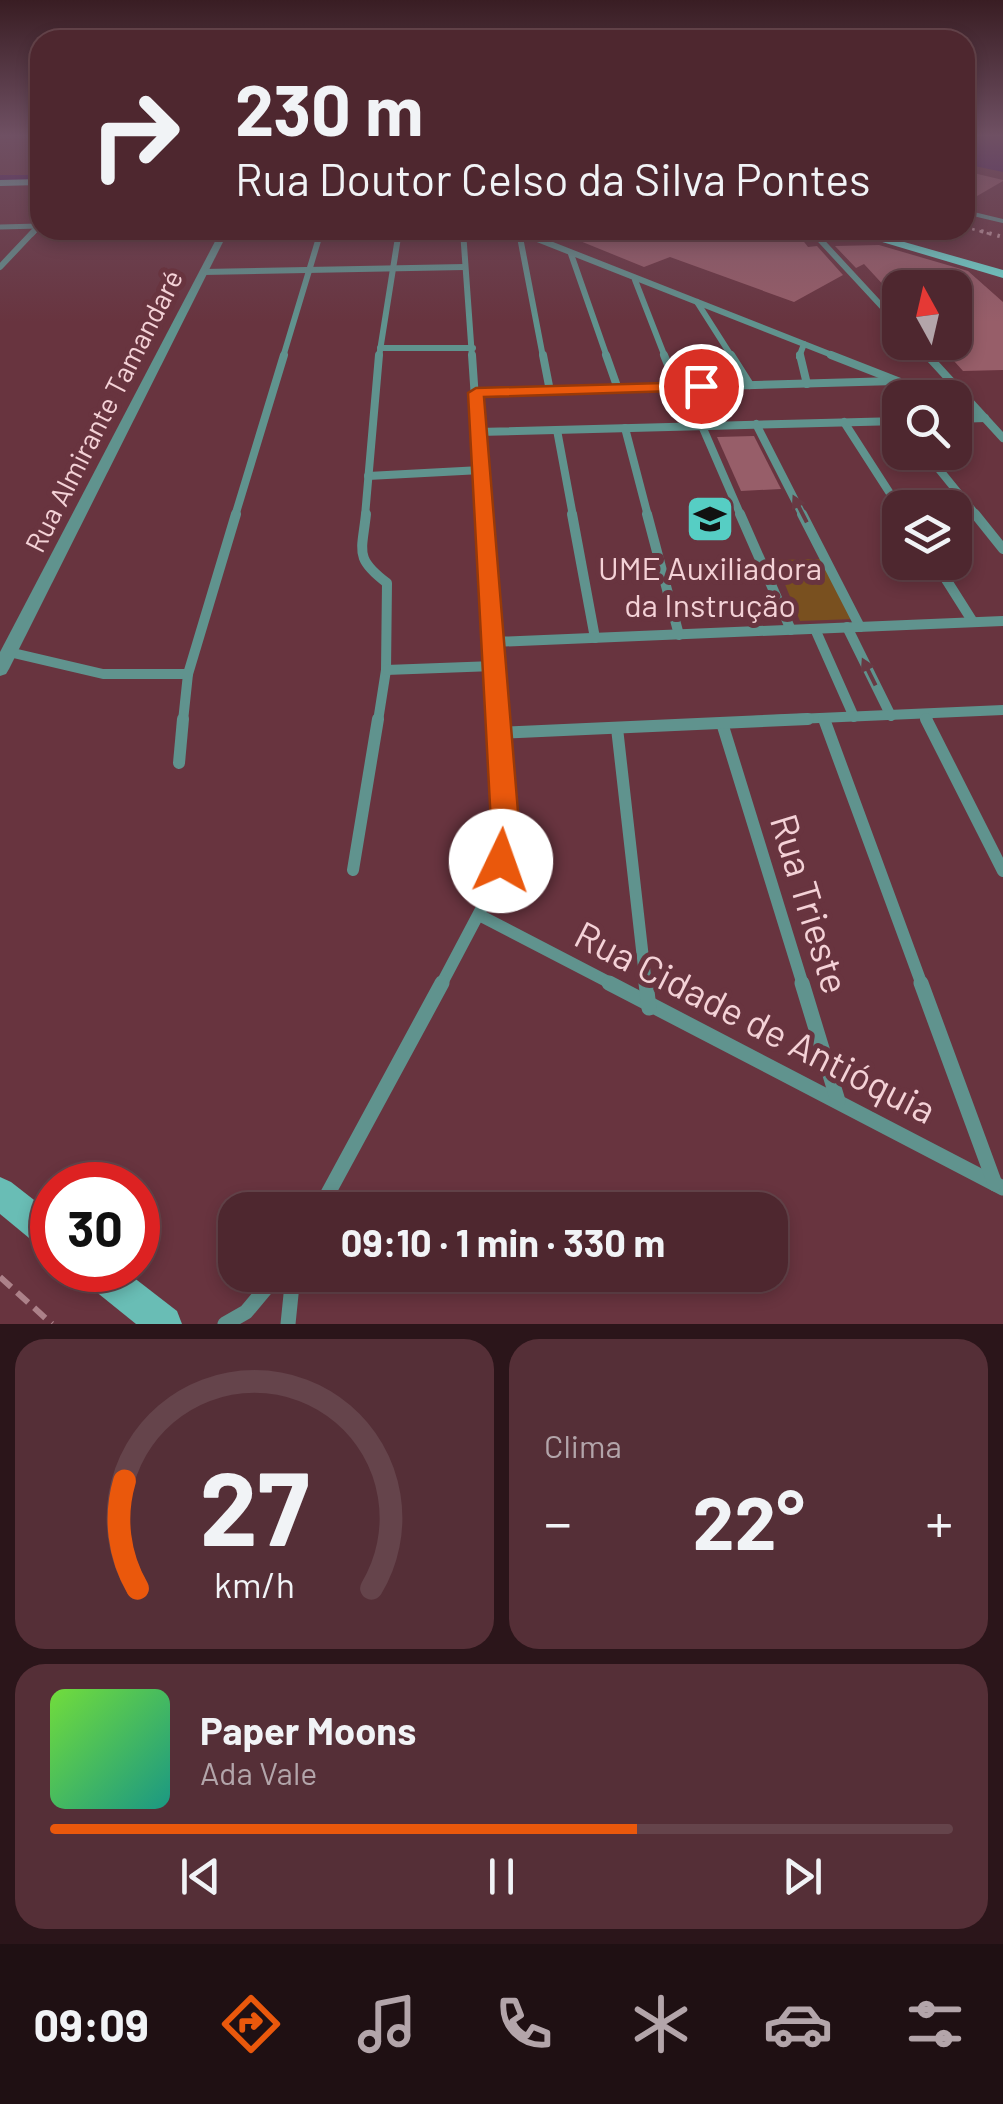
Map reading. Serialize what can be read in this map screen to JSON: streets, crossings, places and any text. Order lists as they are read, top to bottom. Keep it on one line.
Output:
{"streets":{"street":["Rua Almirante Tamandaré","Rua Trieste","Rua Cidade de Antióquia"]},"crossings":[["Rua Trieste","Rua Cidade de Antióquia"]],"places":{"school or university":["UME Auxiliadora da Instrução"]},"north":"top","page":{"turn":["230 m","Rua Doutor Celso da Silva Pontes"],"limit":"30","trip":"09:10 · 1 min · 330 m","tile":"Clima","heat":["−","22°","+"],"song":["Paper Moons","Ada Vale"],"tabs":"09:09","gauge":["27","km/h"]}}
